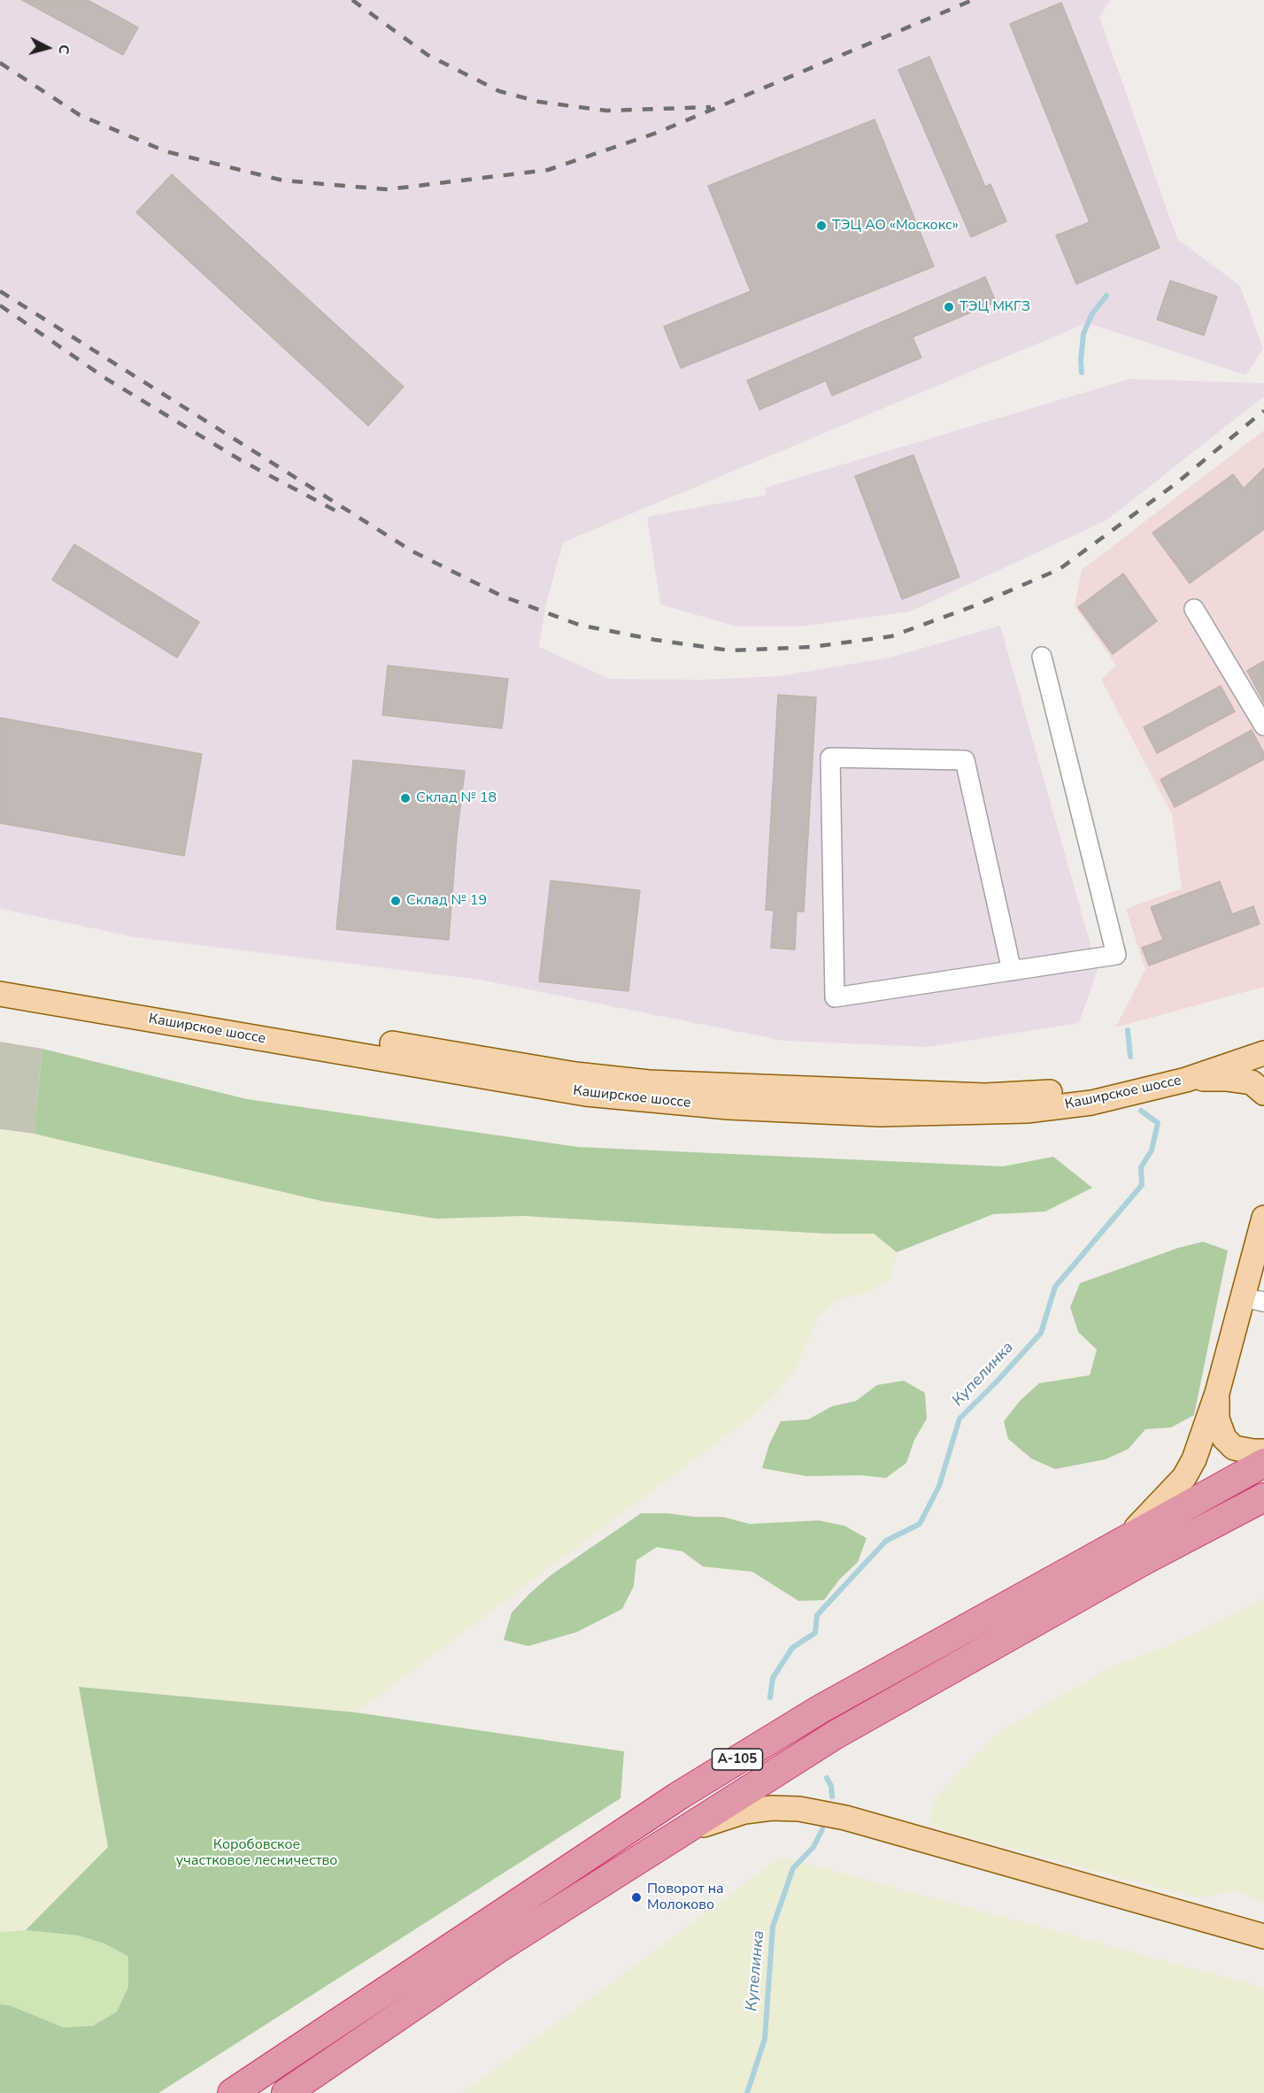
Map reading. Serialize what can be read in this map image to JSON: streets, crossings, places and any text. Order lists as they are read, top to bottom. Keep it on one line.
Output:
{"streets":{"highway":["А-105"],"main road":["Каширское шоссе"]},"water":["Купелинка"],"parks":["Коробовское участковое лесничество"],"places":["ТЭЦ АО «Москокс»","ТЭЦ МКГЗ","Склад № 18","Склад № 19","Поворот на Молоково"],"north":"right"}
